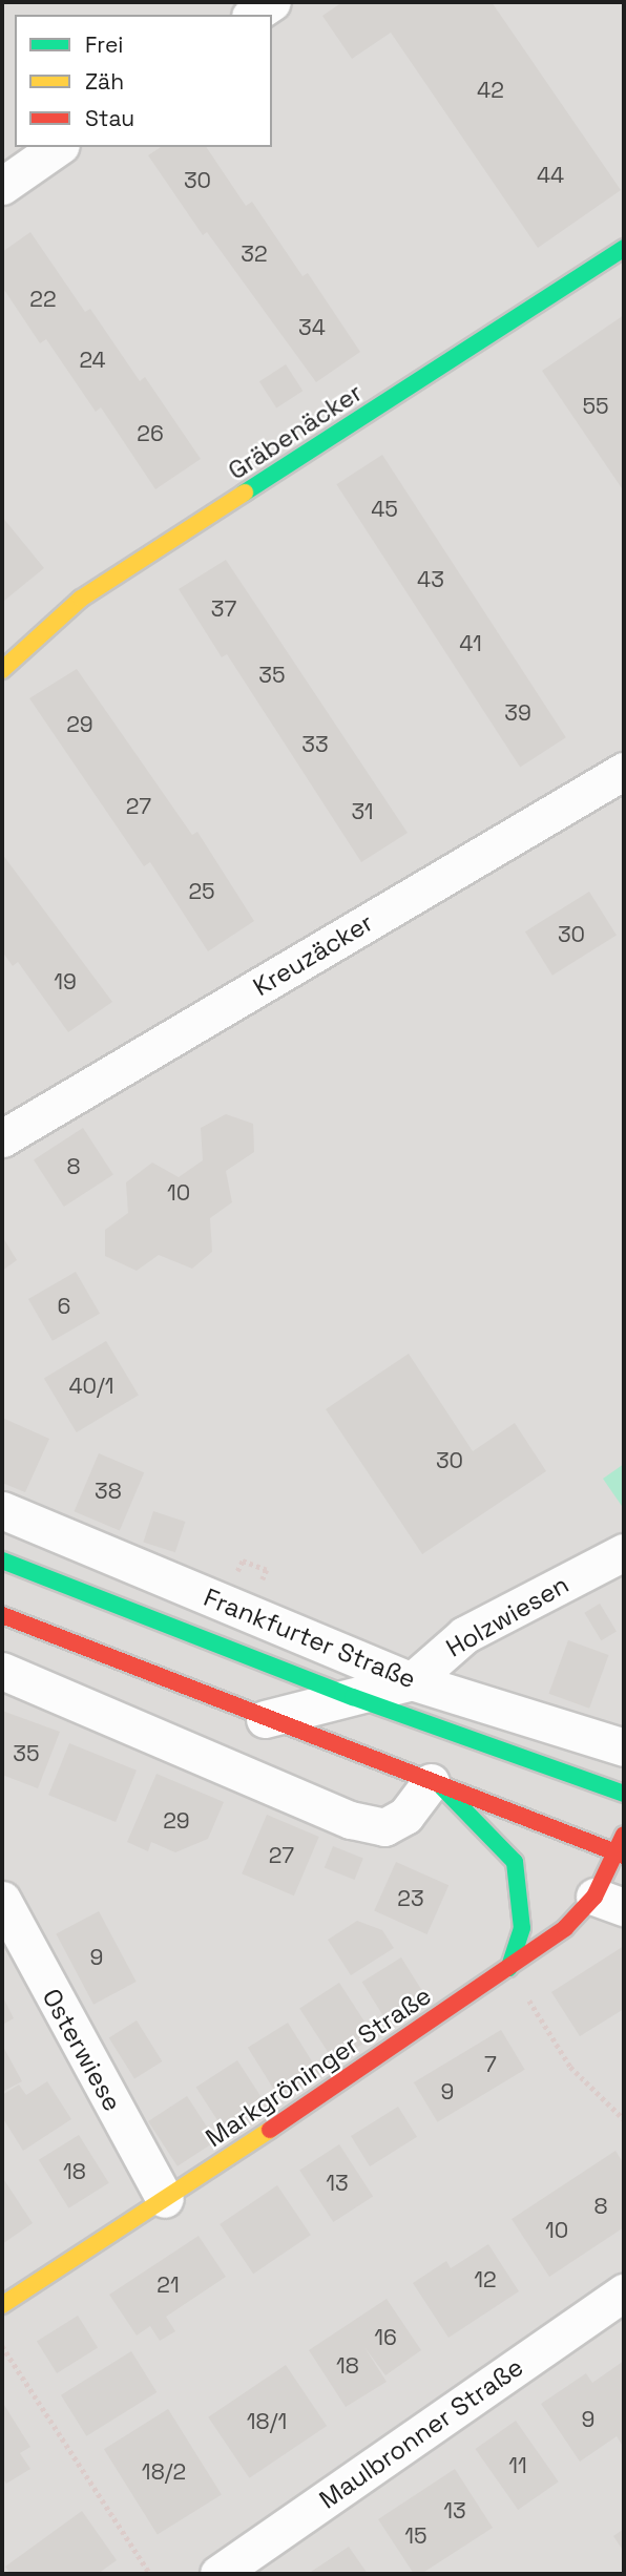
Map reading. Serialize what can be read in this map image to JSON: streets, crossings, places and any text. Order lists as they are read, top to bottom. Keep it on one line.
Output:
{"streets":{"main road":["Gräbenäcker","Frankfurter Straße","Markgröninger Straße"],"street":["Kreuzäcker","Holzwiesen","Osterwiese","Maulbronner Straße"]},"crossings":[["Holzwiesen","Frankfurter Straße"],["Osterwiese","Markgröninger Straße"]],"house_numbers":["42","44","30","32","22","34","24","55","26","45","43","37","41","35","39","29","33","27","31","25","30","19","8","10","6","40/1","30","38","35","29","27","23","9","7","9","18","13","8","10","12","21","16","18","9","18/1","11","18/2","13","15"],"legend":["Frei","Zäh","Stau"]}
